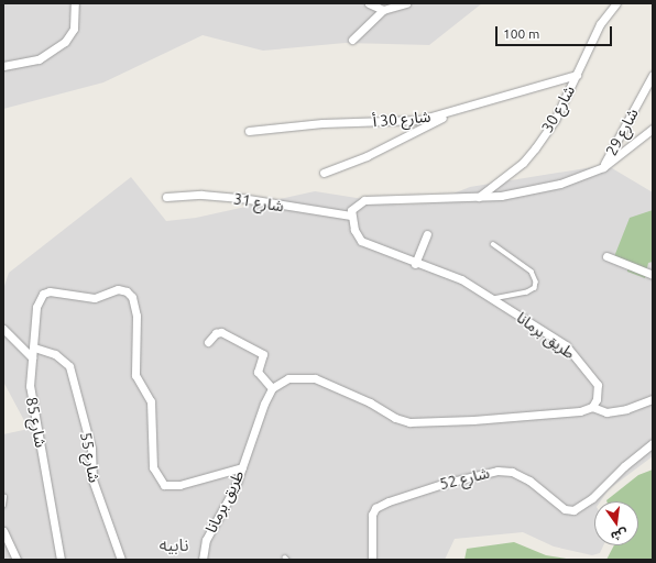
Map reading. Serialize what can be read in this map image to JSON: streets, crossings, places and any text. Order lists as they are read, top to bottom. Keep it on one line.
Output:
{"streets":{"street":["شارع 30","شارع 30 أ","شارع 29","شارع 31","طريق برمانا","شارع 85","شارع 55","شارع 52"]},"crossings":[["شارع 30","شارع 30 أ"],["شارع 31","طريق برمانا"],["طريق برمانا","شارع 85"],["شارع 85","شارع 55"]],"districts":["نابيه"],"scale_bar":"100 m","north":"bottom"}
